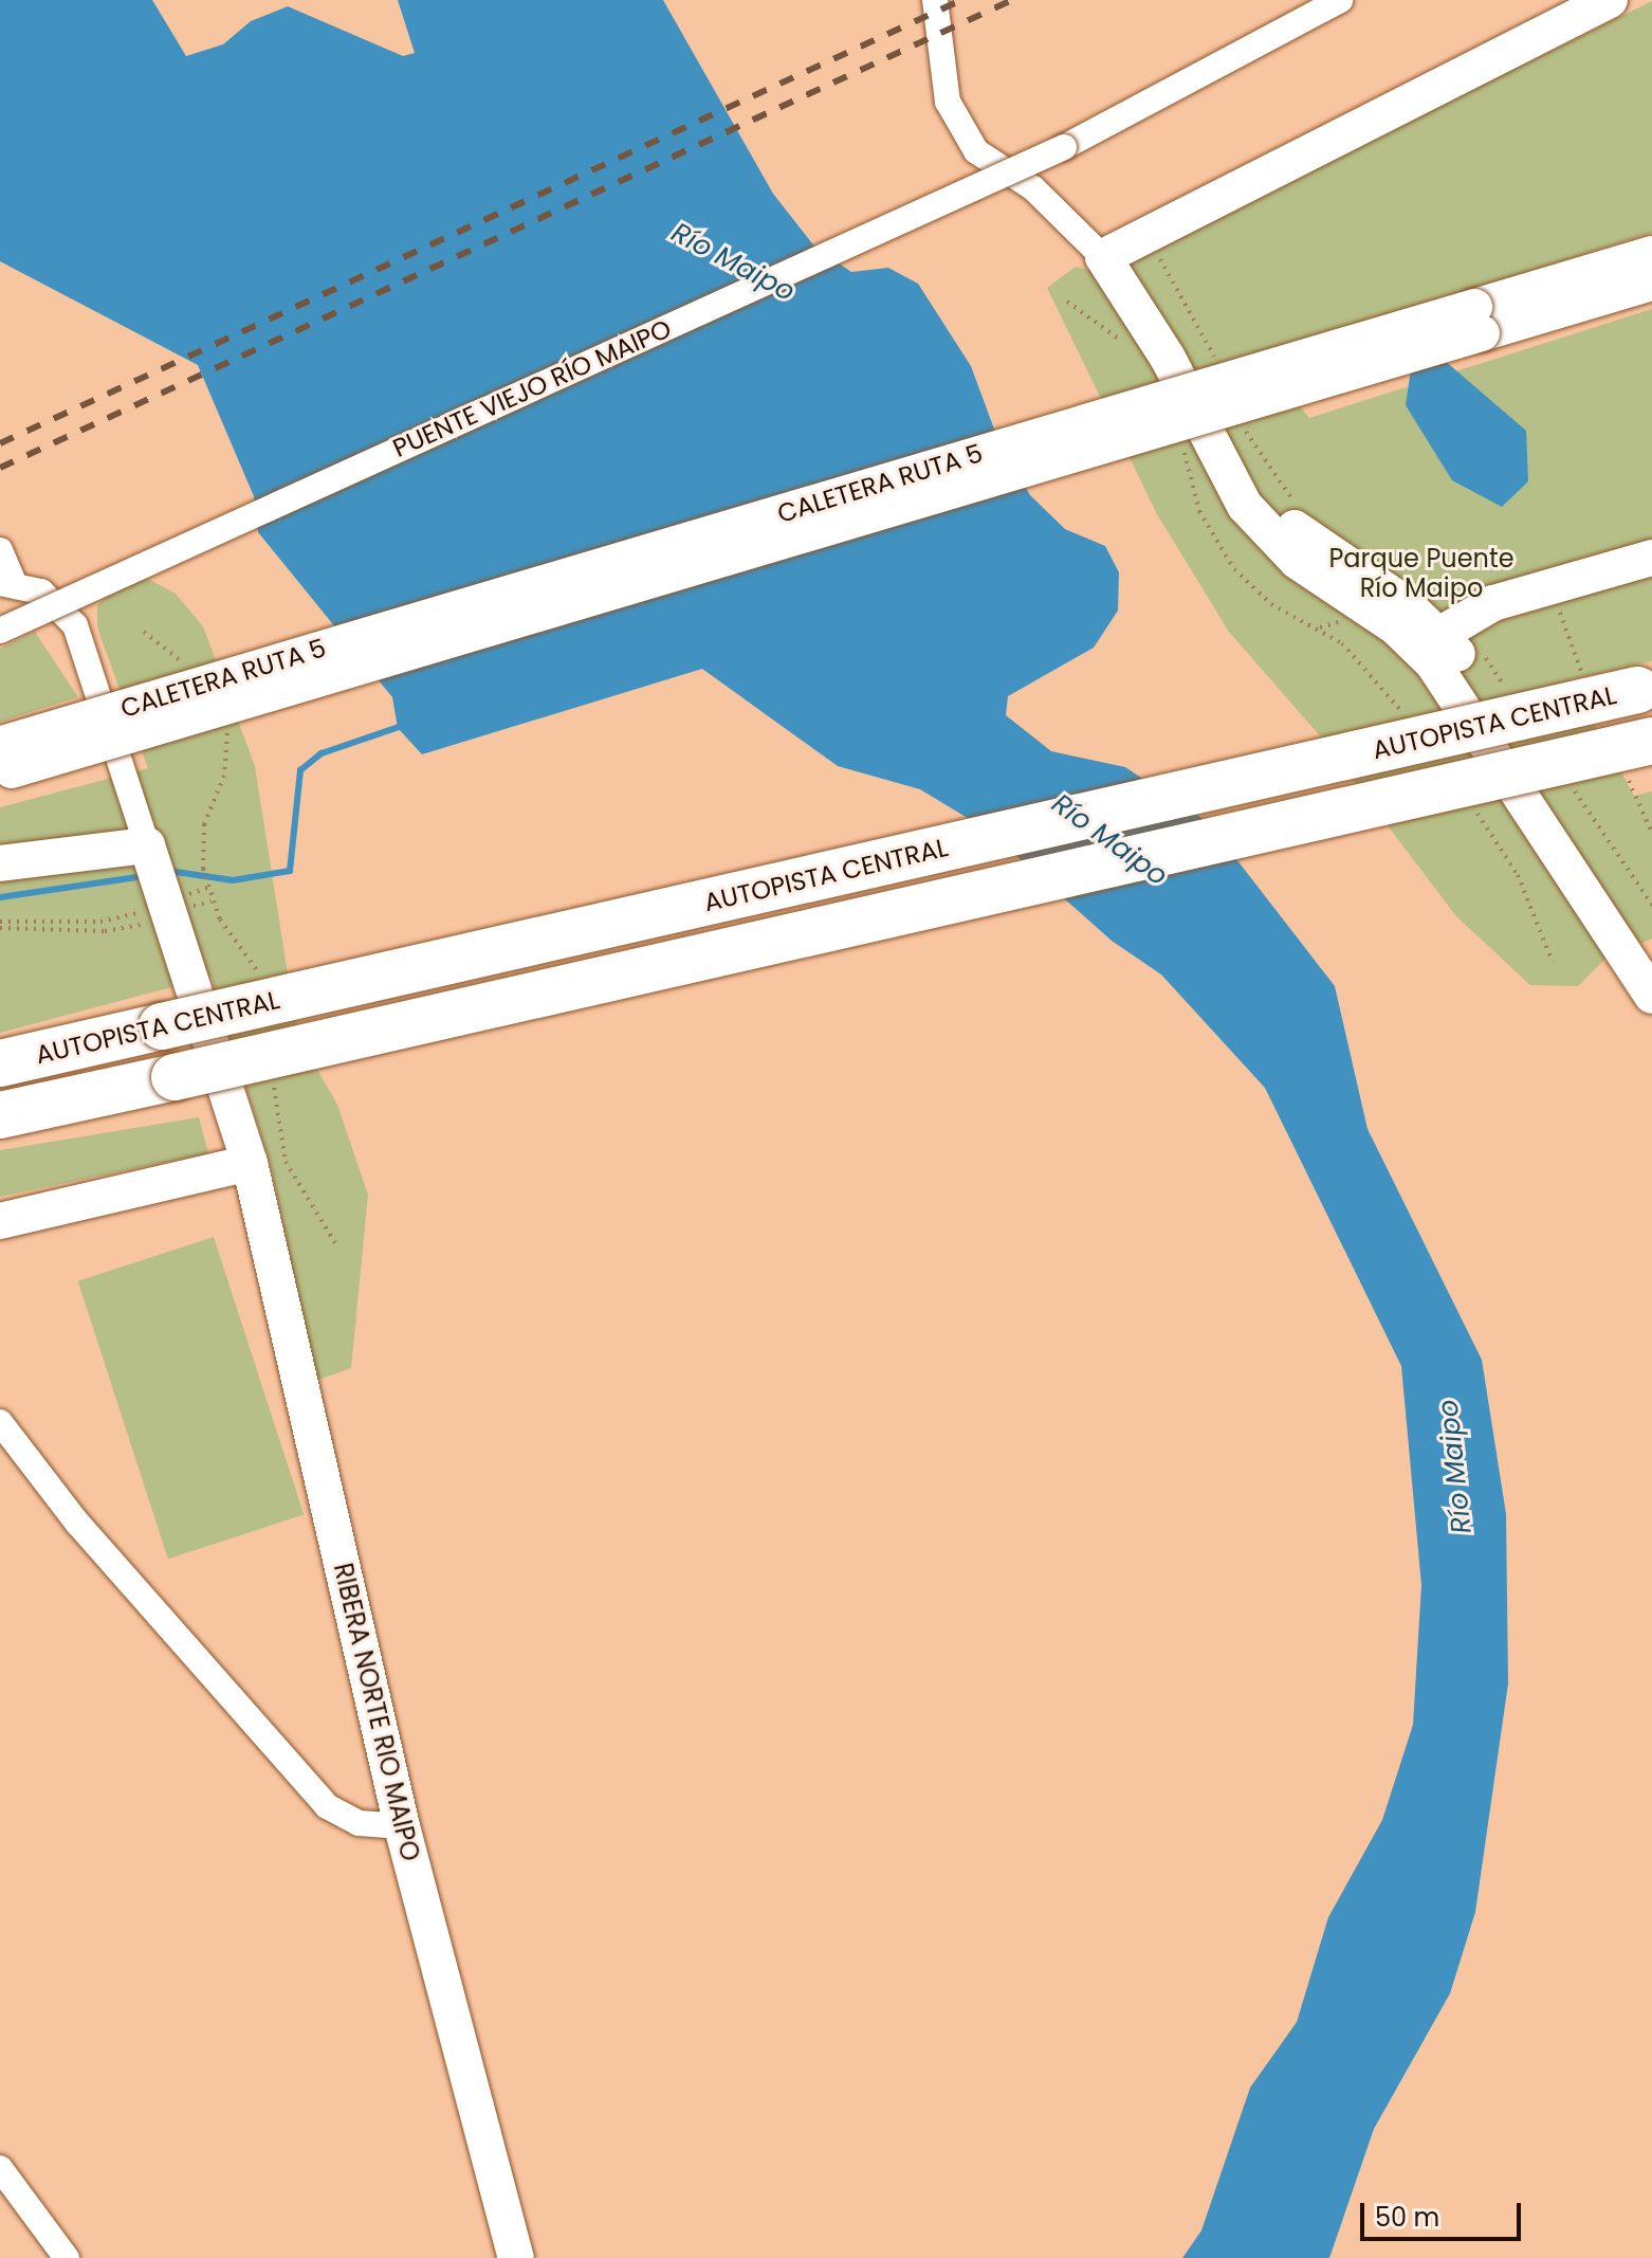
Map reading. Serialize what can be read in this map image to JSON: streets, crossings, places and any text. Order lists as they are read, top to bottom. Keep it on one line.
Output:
{"streets":{"highway":["AUTOPISTA CENTRAL"],"main road":["CALETERA RUTA 5","RIBERA NORTE RIO MAIPO"],"street":["PUENTE VIEJO RÍO MAIPO"]},"crossings":[["CALETERA RUTA 5","RIBERA NORTE RIO MAIPO"]],"water":["Río Maipo"],"parks":["Parque Puente Río Maipo"],"scale_bar":"50 m"}
